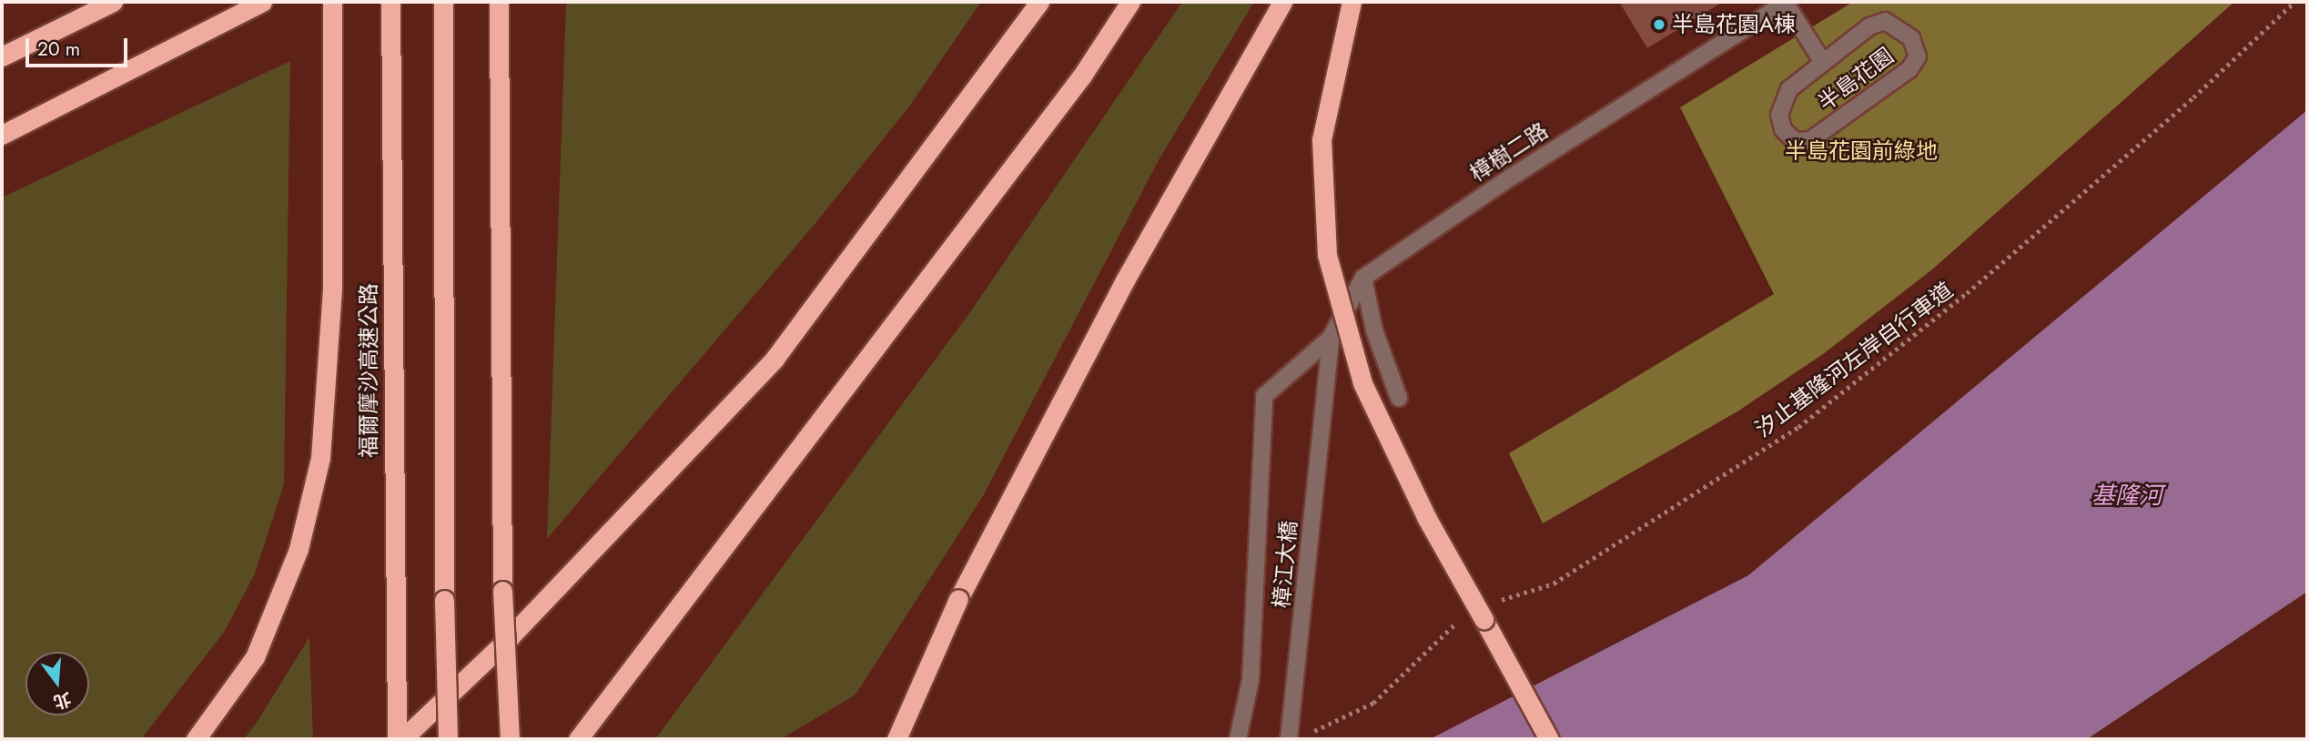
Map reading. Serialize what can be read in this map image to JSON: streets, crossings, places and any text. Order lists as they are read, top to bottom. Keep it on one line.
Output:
{"streets":{"highway":["福爾摩沙高速公路"],"street":["半島花園","樟樹二路","樟江大橋"],"path":["汐止基隆河左岸自行車道"]},"crossings":[["半島花園","樟樹二路"],["樟樹二路","樟江大橋"]],"water":["基隆河"],"parks":["半島花園前綠地"],"places":["半島花園A棟"],"scale_bar":"20 m","north":"bottom"}
